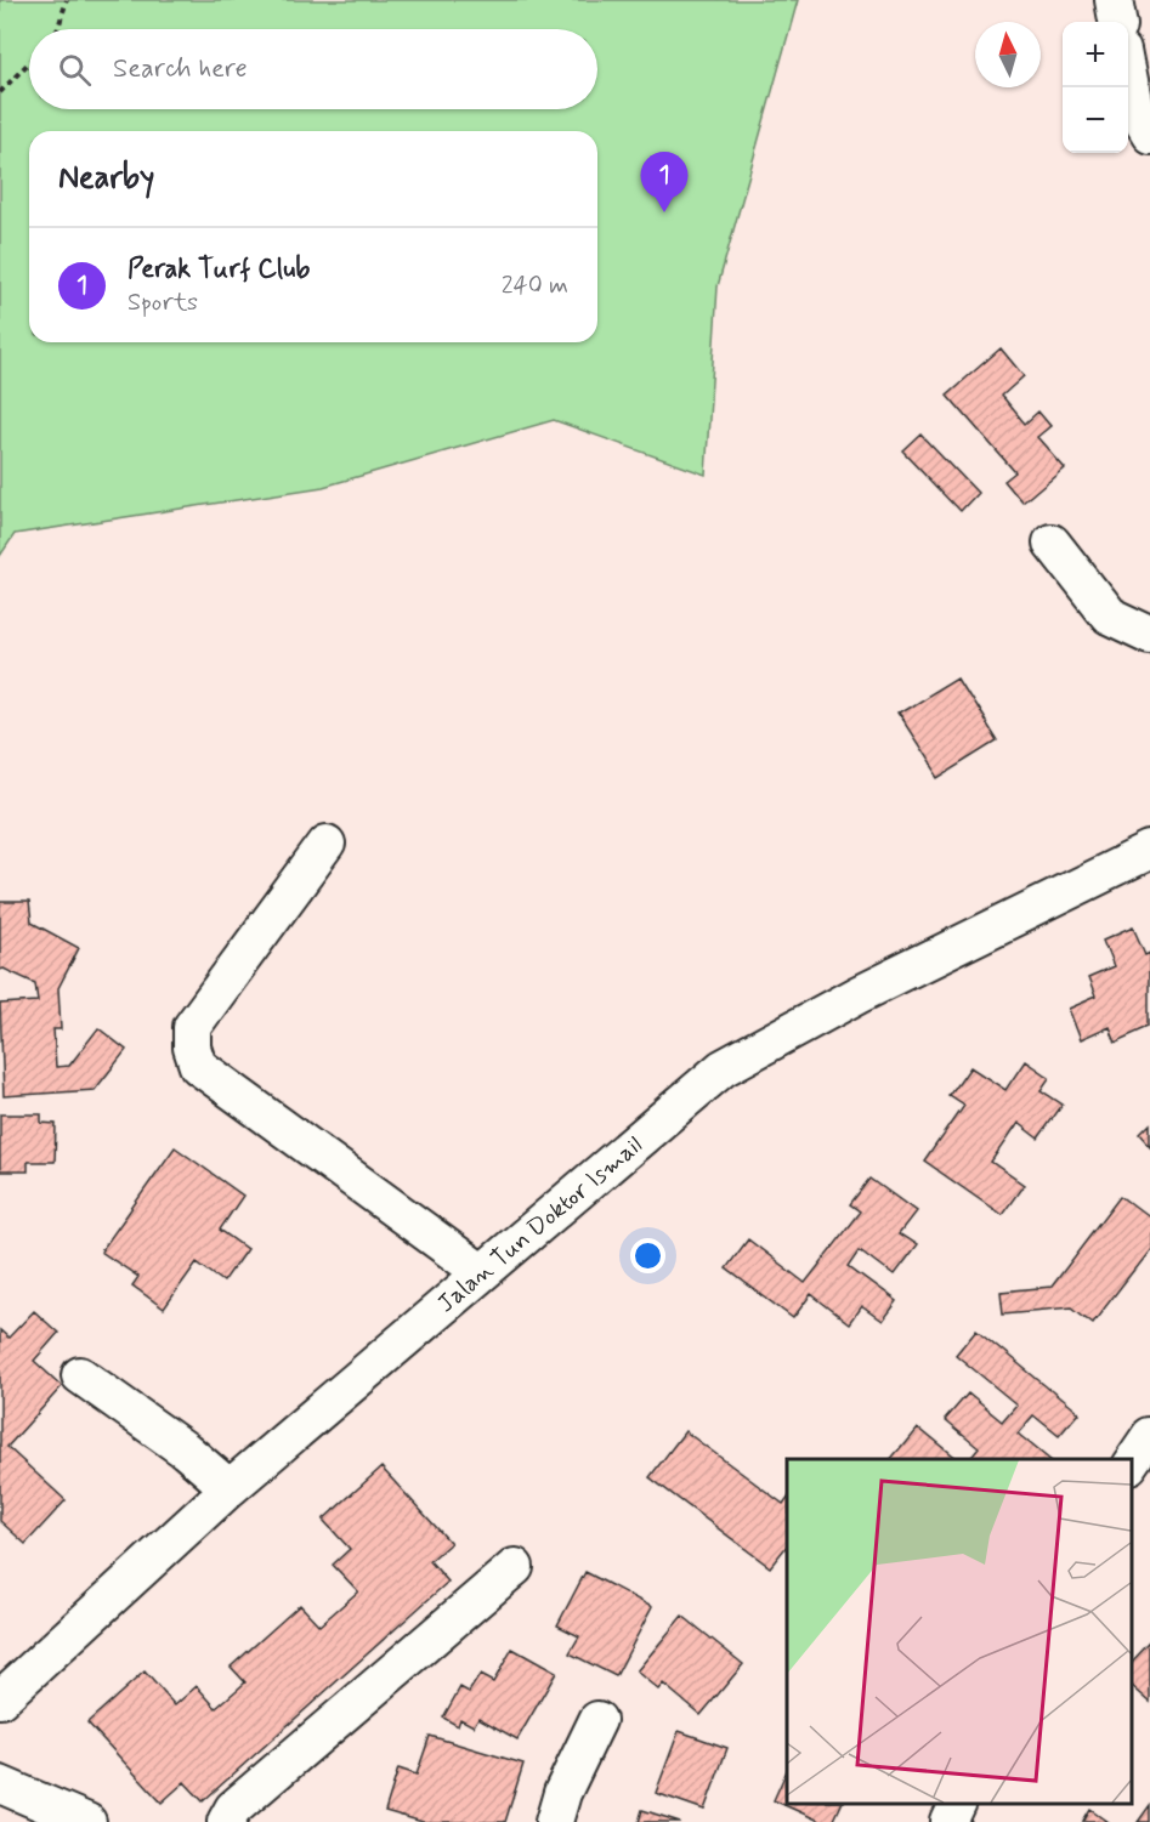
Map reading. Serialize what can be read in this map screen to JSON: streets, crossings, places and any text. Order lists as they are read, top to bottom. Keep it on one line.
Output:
{"streets":{"street":["Jalan Tun Doktor Ismail"]},"north":"top","page":{"map_buttons":["+","−"],"search":"Search here","heading":"Nearby","pins":"1","list":[{"mark":"1","name":"Perak Turf Club","note":"Sports","value":"240 m"}]}}
